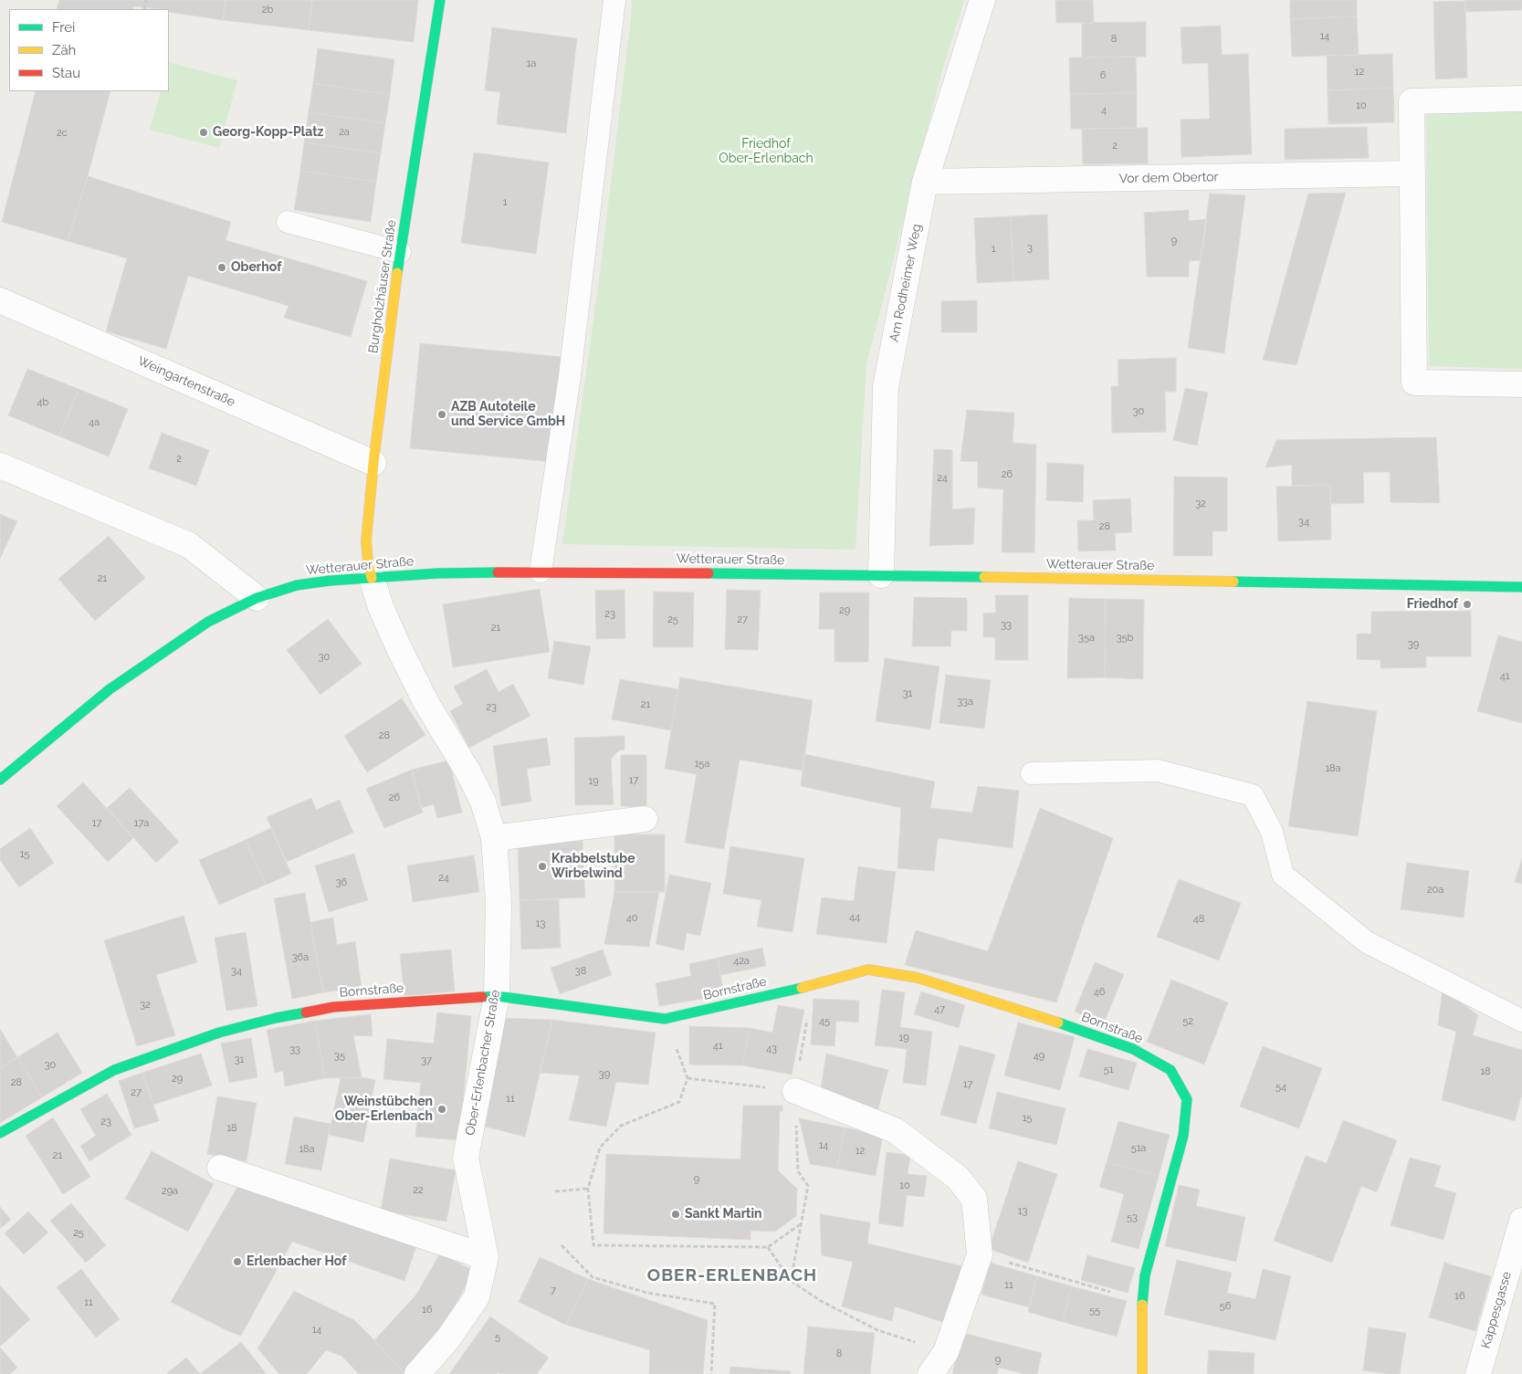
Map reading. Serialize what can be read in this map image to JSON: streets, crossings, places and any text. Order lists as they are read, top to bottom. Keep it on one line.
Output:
{"streets":{"street":["Vor dem Obertor","Am Rodheimer Weg","Burgholzhäuser Straße","Weingartenstraße","Wetterauer Straße","Bornstraße","Ober-Erlenbacher Straße","Kappesgasse"]},"crossings":[["Vor dem Obertor","Am Rodheimer Weg"],["Am Rodheimer Weg","Wetterauer Straße"],["Burgholzhäuser Straße","Weingartenstraße"],["Burgholzhäuser Straße","Wetterauer Straße"],["Burgholzhäuser Straße","Ober-Erlenbacher Straße"],["Wetterauer Straße","Ober-Erlenbacher Straße"],["Bornstraße","Ober-Erlenbacher Straße"]],"districts":["OBER-ERLENBACH"],"parks":["Friedhof Ober-Erlenbach"],"places":["Georg-Kopp-Platz","Oberhof","AZB Autoteile und Service GmbH","Friedhof","Krabbelstube Wirbelwind","Weinstübchen Ober-Erlenbach","Sankt Martin","Erlenbacher Hof"],"house_numbers":["2b","14","8","1a","12","6","10","4","2a","2c","2","1","9","3","1","4b","30","4a","2","26","24","32","34","28","21","29","23","25","27","33","21","35a","35b","39","30","41","31","33a","21","23","28","15a","18a","17","19","26","17","17a","15","24","36","20a","44","40","48","13","36a","42a","34","38","46","32","47","45","52","19","41","43","33","35","49","31","37","30","51","18","39","29","28","17","54","27","11","15","23","18","14","51a","18a","12","21","9","10","22","29a","13","53","25","11","7","16","11","56","16","55","14","5","8","9"],"legend":["Frei","Zäh","Stau"]}
